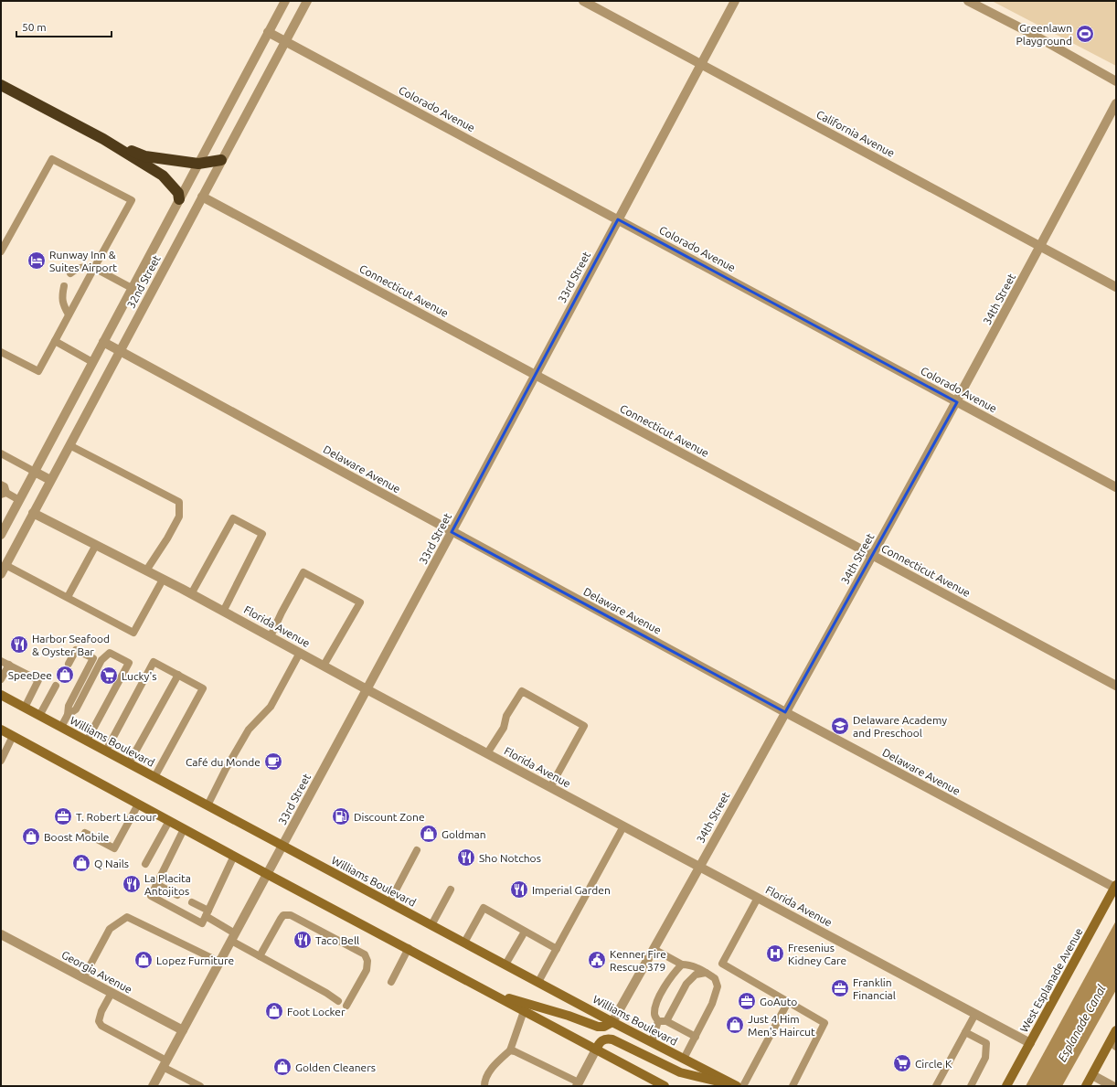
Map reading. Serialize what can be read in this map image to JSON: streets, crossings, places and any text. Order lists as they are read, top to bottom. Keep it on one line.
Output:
{"streets":{"main road":["Williams Boulevard","West Esplanade Avenue"],"street":["Colorado Avenue","California Avenue","33rd Street","32nd Street","Connecticut Avenue","34th Street","Delaware Avenue","Florida Avenue","Georgia Avenue"]},"crossings":[["Colorado Avenue","33rd Street"],["Colorado Avenue","32nd Street"],["Colorado Avenue","34th Street"],["California Avenue","33rd Street"],["California Avenue","34th Street"],["33rd Street","Connecticut Avenue"],["33rd Street","Delaware Avenue"],["33rd Street","Florida Avenue"],["33rd Street","Williams Boulevard"],["33rd Street","Georgia Avenue"],["32nd Street","Connecticut Avenue"],["32nd Street","Delaware Avenue"],["32nd Street","Florida Avenue"],["Connecticut Avenue","34th Street"],["34th Street","Delaware Avenue"],["34th Street","Florida Avenue"],["34th Street","Williams Boulevard"],["Delaware Avenue","West Esplanade Avenue"],["Florida Avenue","West Esplanade Avenue"]],"water":["Esplanade Canal"],"places":{"sports":["Greenlawn Playground"],"hotel":["Runway Inn & Suites Airport"],"restaurant":["Harbor Seafood & Oyster Bar","Sho Notchos","La Placita Antojitos","Imperial Garden","Taco Bell"],"shop":["SpeeDee","Goldman","Boost Mobile","Q Nails","Lopez Furniture","Foot Locker","Just 4 Him Men's Haircut","Golden Cleaners"],"supermarket":["Lucky's","Circle K"],"school or university":["Delaware Academy and Preschool"],"cafe":["Café du Monde"],"office":["T. Robert Lacour","Franklin Financial","GoAuto"],"fuel station":["Discount Zone"],"hospital":["Fresenius Kidney Care"],"public building":["Kenner Fire Rescue 379"]},"scale_bar":"50 m"}
